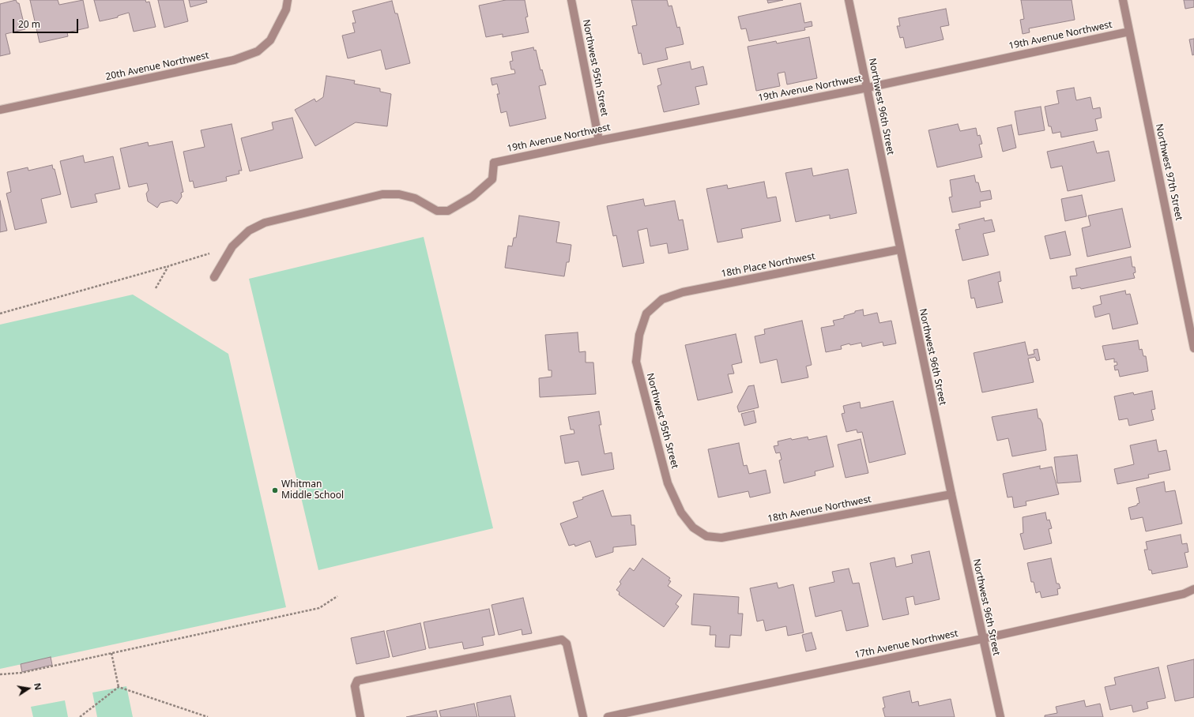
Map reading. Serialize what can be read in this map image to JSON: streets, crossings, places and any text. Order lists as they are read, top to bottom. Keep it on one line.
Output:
{"streets":{"street":["19th Avenue Northwest","20th Avenue Northwest","Northwest 95th Street","Northwest 96th Street","Northwest 97th Street","18th Place Northwest","18th Avenue Northwest","17th Avenue Northwest"]},"crossings":[["19th Avenue Northwest","Northwest 95th Street"],["19th Avenue Northwest","Northwest 96th Street"],["19th Avenue Northwest","Northwest 97th Street"],["Northwest 95th Street","18th Place Northwest"],["Northwest 95th Street","18th Avenue Northwest"],["Northwest 96th Street","18th Place Northwest"],["Northwest 96th Street","18th Avenue Northwest"],["Northwest 96th Street","17th Avenue Northwest"]],"places":["Whitman Middle School"],"scale_bar":"20 m","north":"right"}
